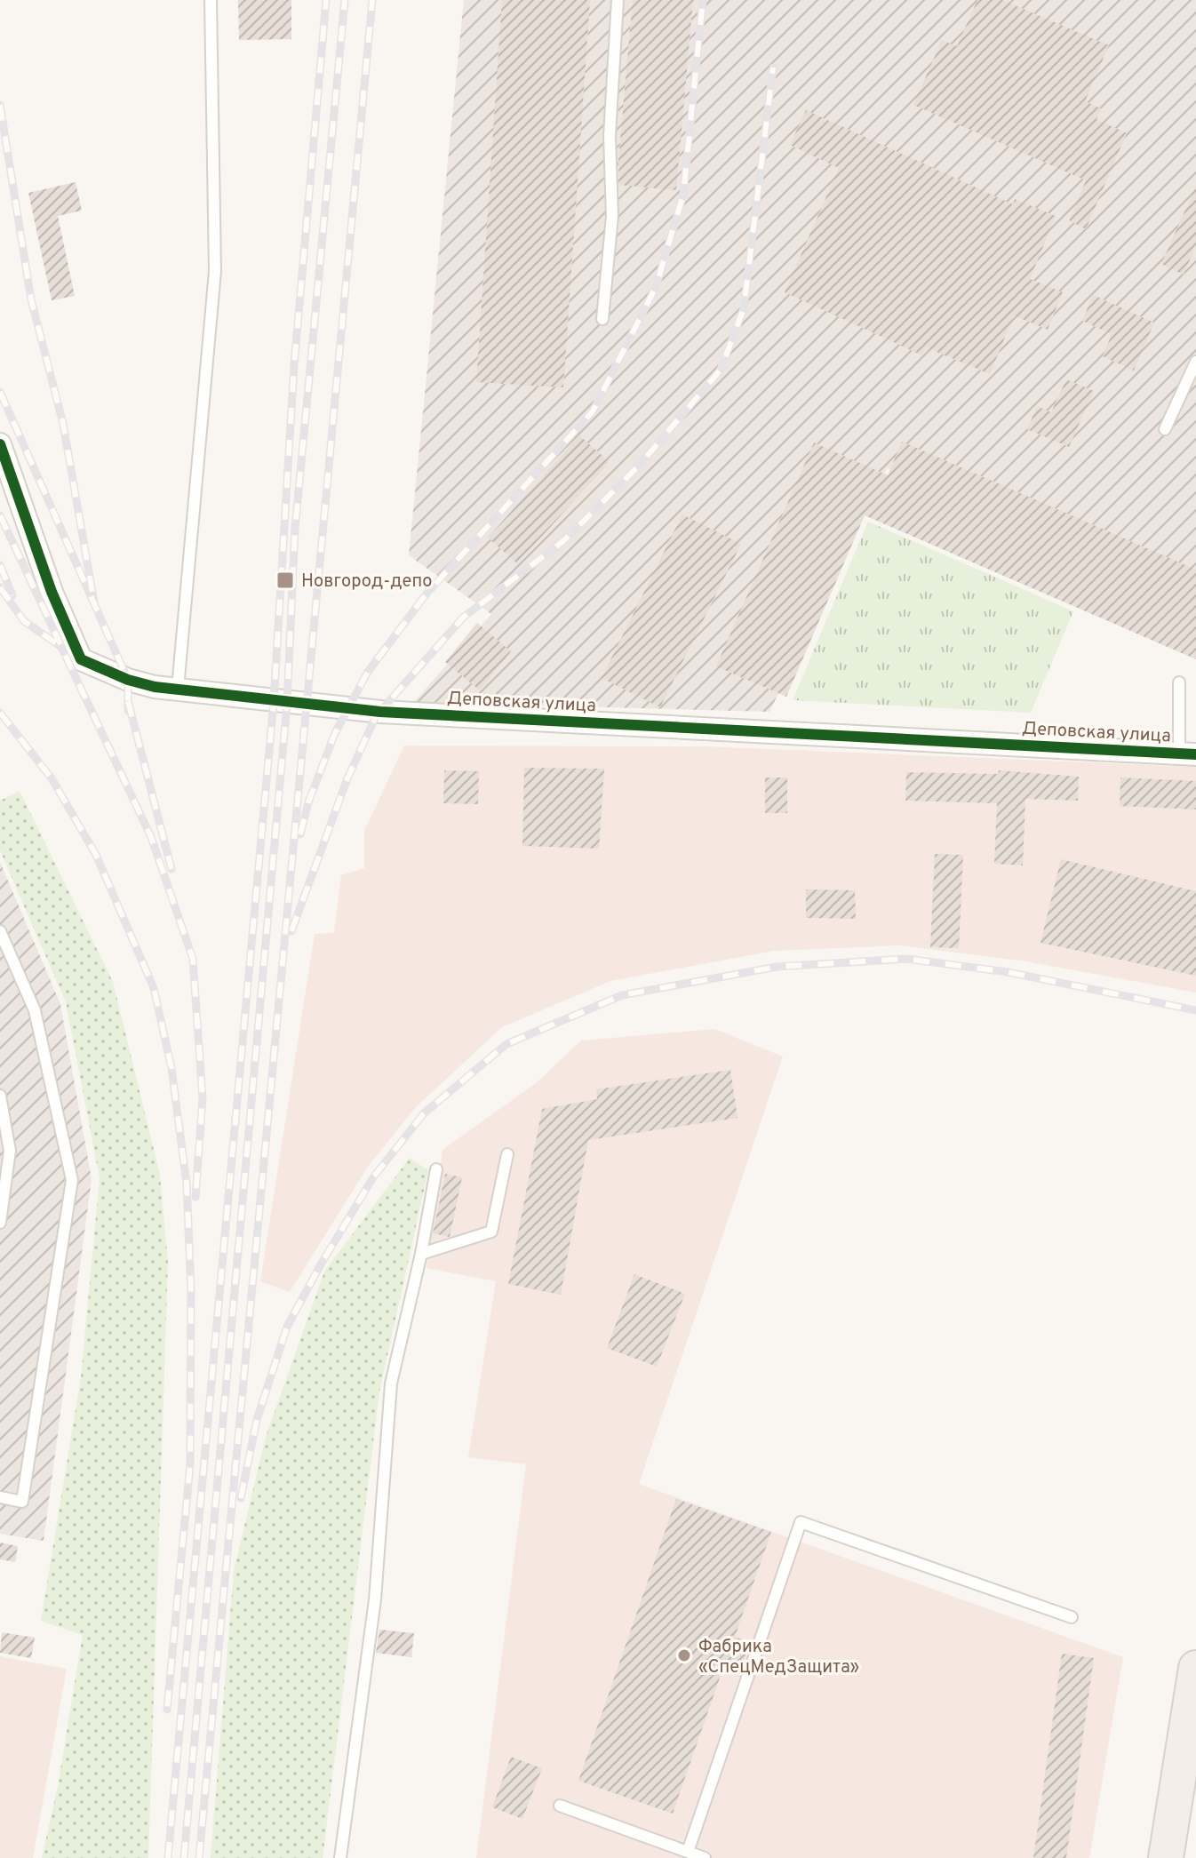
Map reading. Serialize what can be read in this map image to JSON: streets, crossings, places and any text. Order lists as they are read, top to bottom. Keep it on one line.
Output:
{"streets":{"street":["Деповская улица"]},"places":{"transit":["Новгород-депо"],"other":["Фабрика «СпецМедЗащита»"]}}
